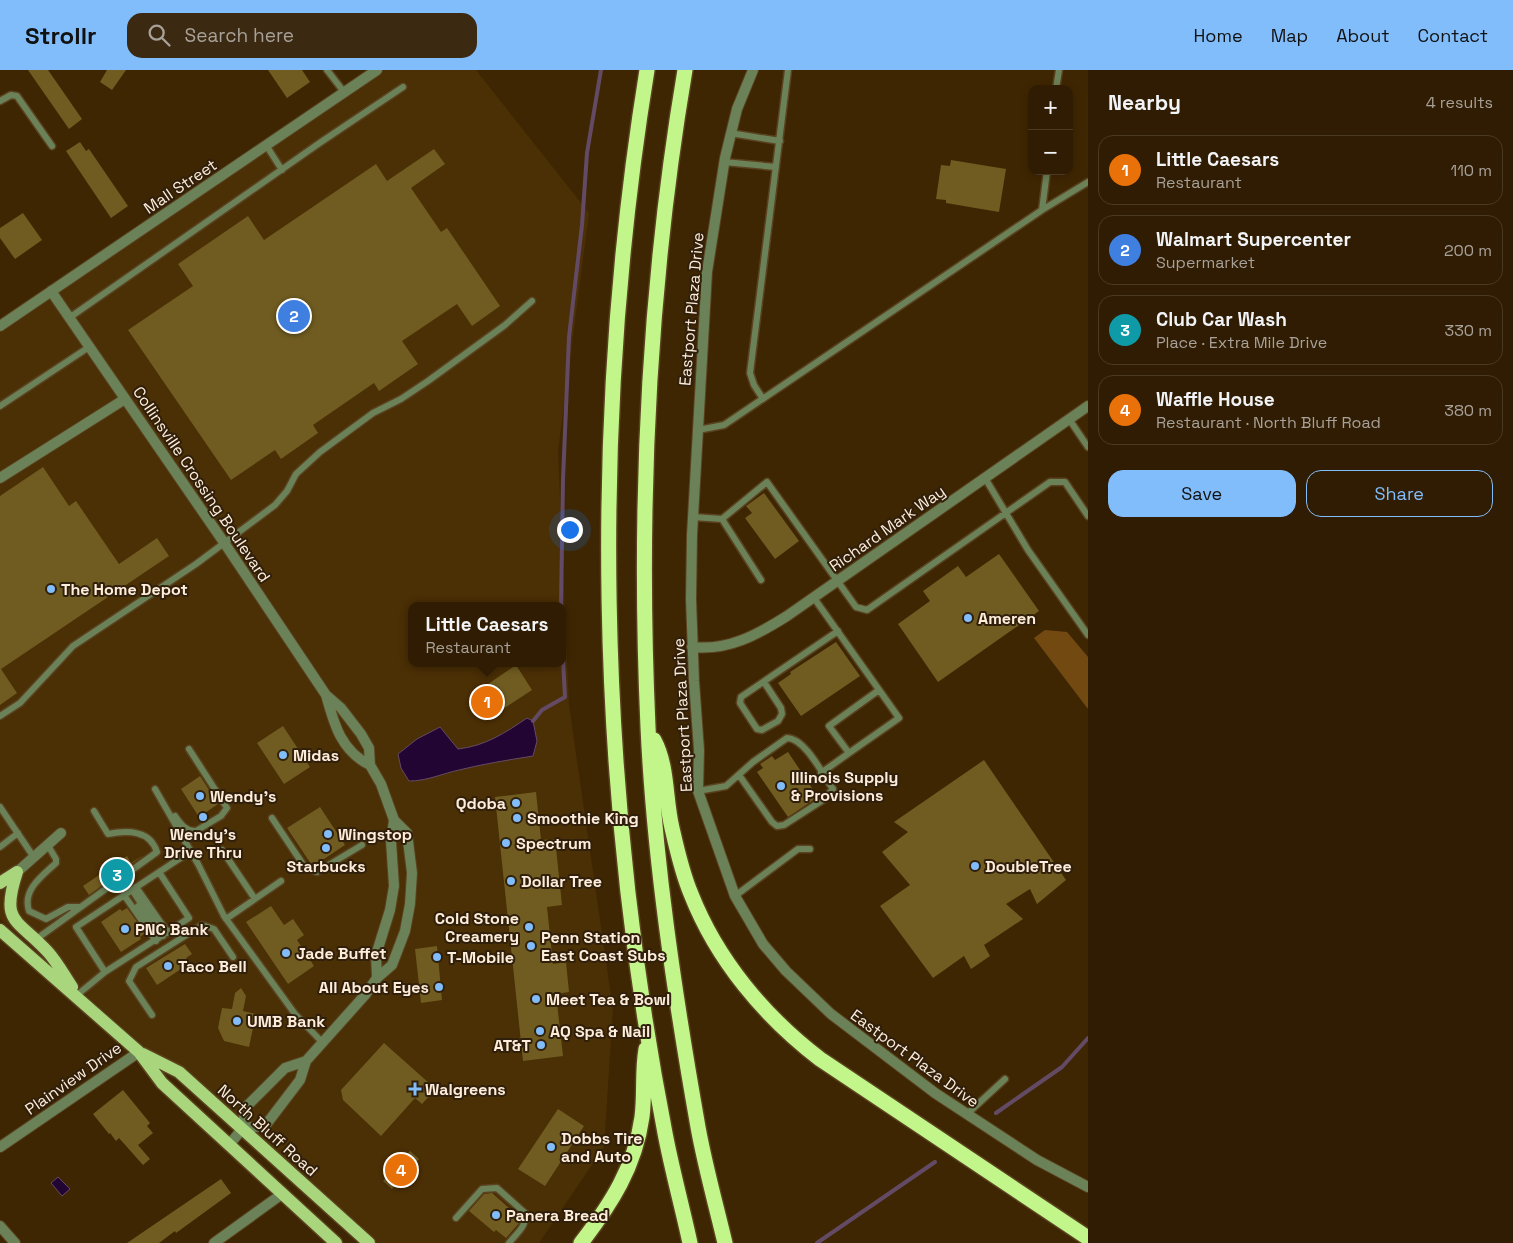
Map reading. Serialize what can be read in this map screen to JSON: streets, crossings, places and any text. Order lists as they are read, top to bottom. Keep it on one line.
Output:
{"streets":{"main road":["North Bluff Road"],"street":["Mall Street","Eastport Plaza Drive","Collinsville Crossing Boulevard","Richard Mark Way","Plainview Drive"]},"crossings":[["Mall Street","Collinsville Crossing Boulevard"],["Eastport Plaza Drive","Richard Mark Way"],["Collinsville Crossing Boulevard","North Bluff Road"],["Plainview Drive","North Bluff Road"]],"places":{"other":["The Home Depot","Ameren","Midas","Illinois Supply & Provisions","Wendy's","Qdoba","Wendy's Drive Thru","Smoothie King","Wingstop","Spectrum","Starbucks","DoubleTree","Dollar Tree","Cold Stone Creamery","PNC Bank","Penn Station East Coast Subs","Jade Buffet","T-Mobile","Taco Bell","All About Eyes","Meet Tea & Bowl","UMB Bank","AQ Spa & Nail","AT&T","Dobbs Tire and Auto","Panera Bread"],"health":["Walgreens"]},"page":{"header":"Strollr","search":"Search here","nav":["Home","Map","About","Contact"],"heading":["Nearby","4 results"],"map_buttons":["+","−"],"list":[{"mark":"1","name":"Little Caesars","note":"Restaurant","value":"110 m"},{"mark":"2","name":"Walmart Supercenter","note":"Supermarket","value":"200 m"},{"mark":"3","name":"Club Car Wash","note":"Place · Extra Mile Drive","value":"330 m"},{"mark":"4","name":"Waffle House","note":"Restaurant · North Bluff Road","value":"380 m"}],"pins":["2","1","3","4"],"buttons":["Save","Share"],"popup":["Little Caesars","Restaurant"]}}
